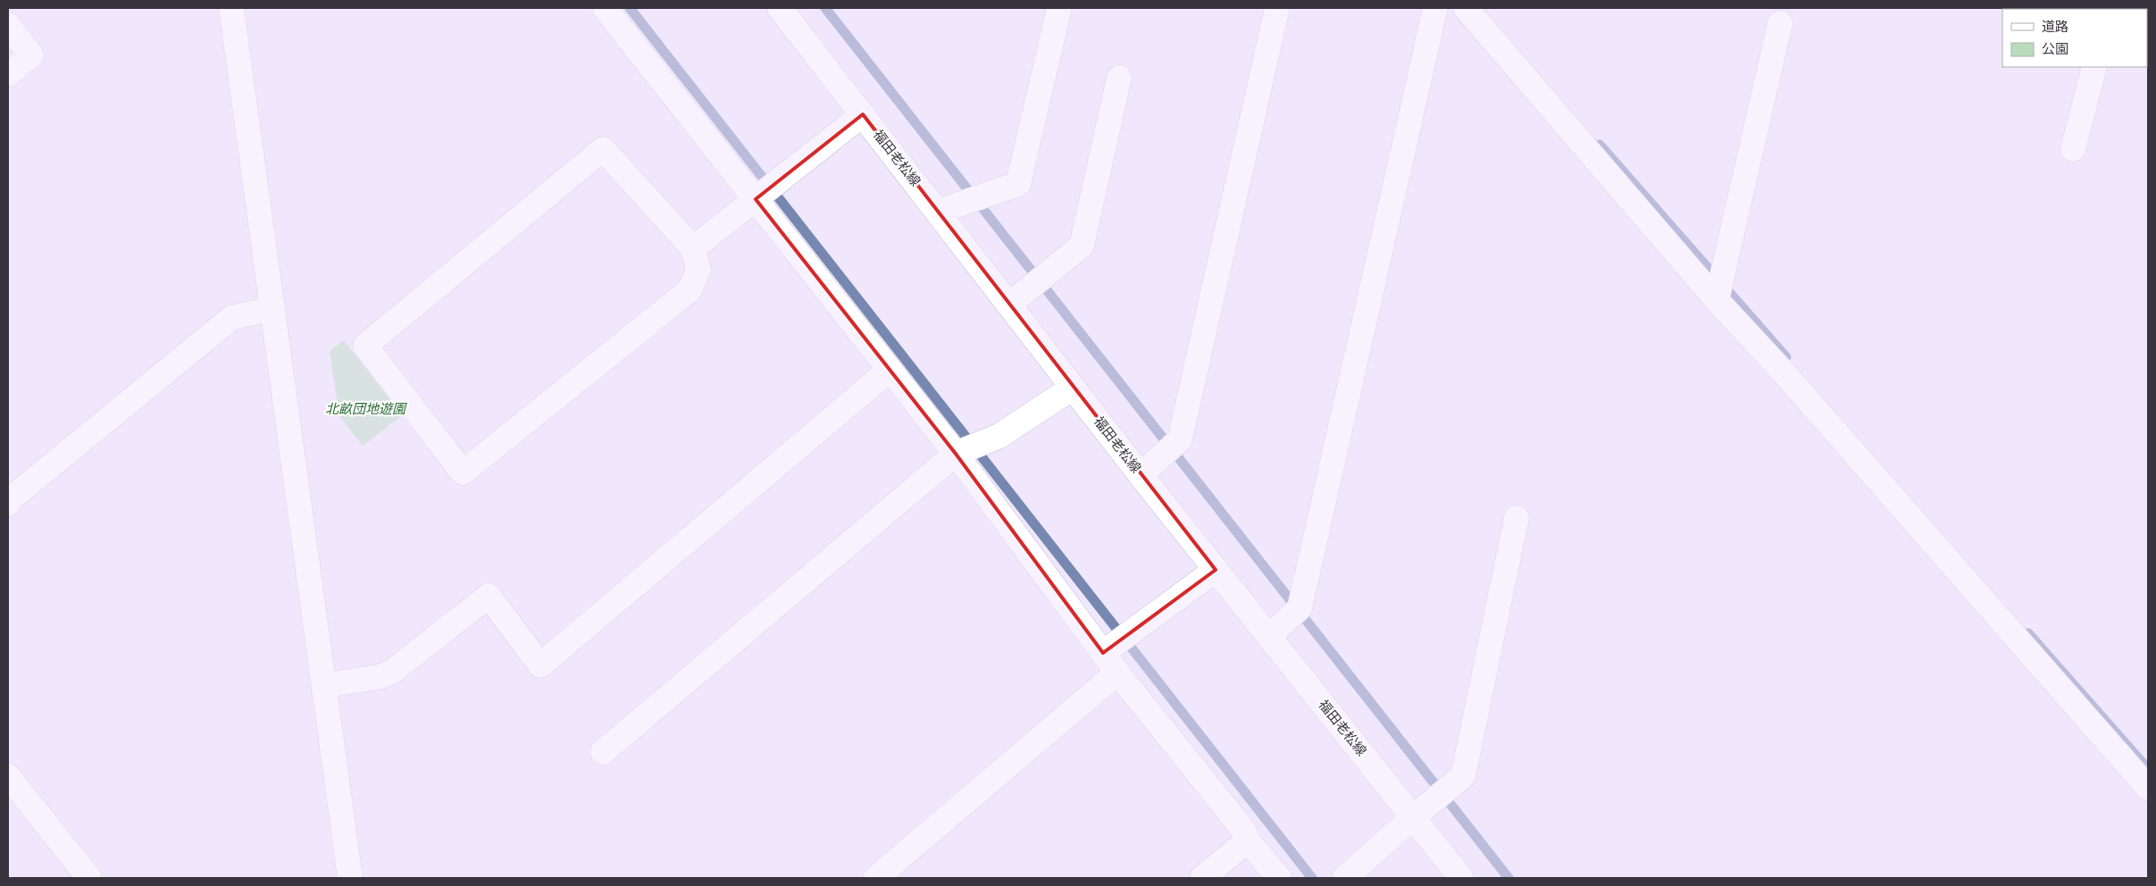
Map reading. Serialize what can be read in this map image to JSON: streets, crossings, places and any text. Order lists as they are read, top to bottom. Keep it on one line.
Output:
{"streets":{"street":["福田老松線"]},"parks":["北畝団地遊園"],"legend":["道路","公園"]}
